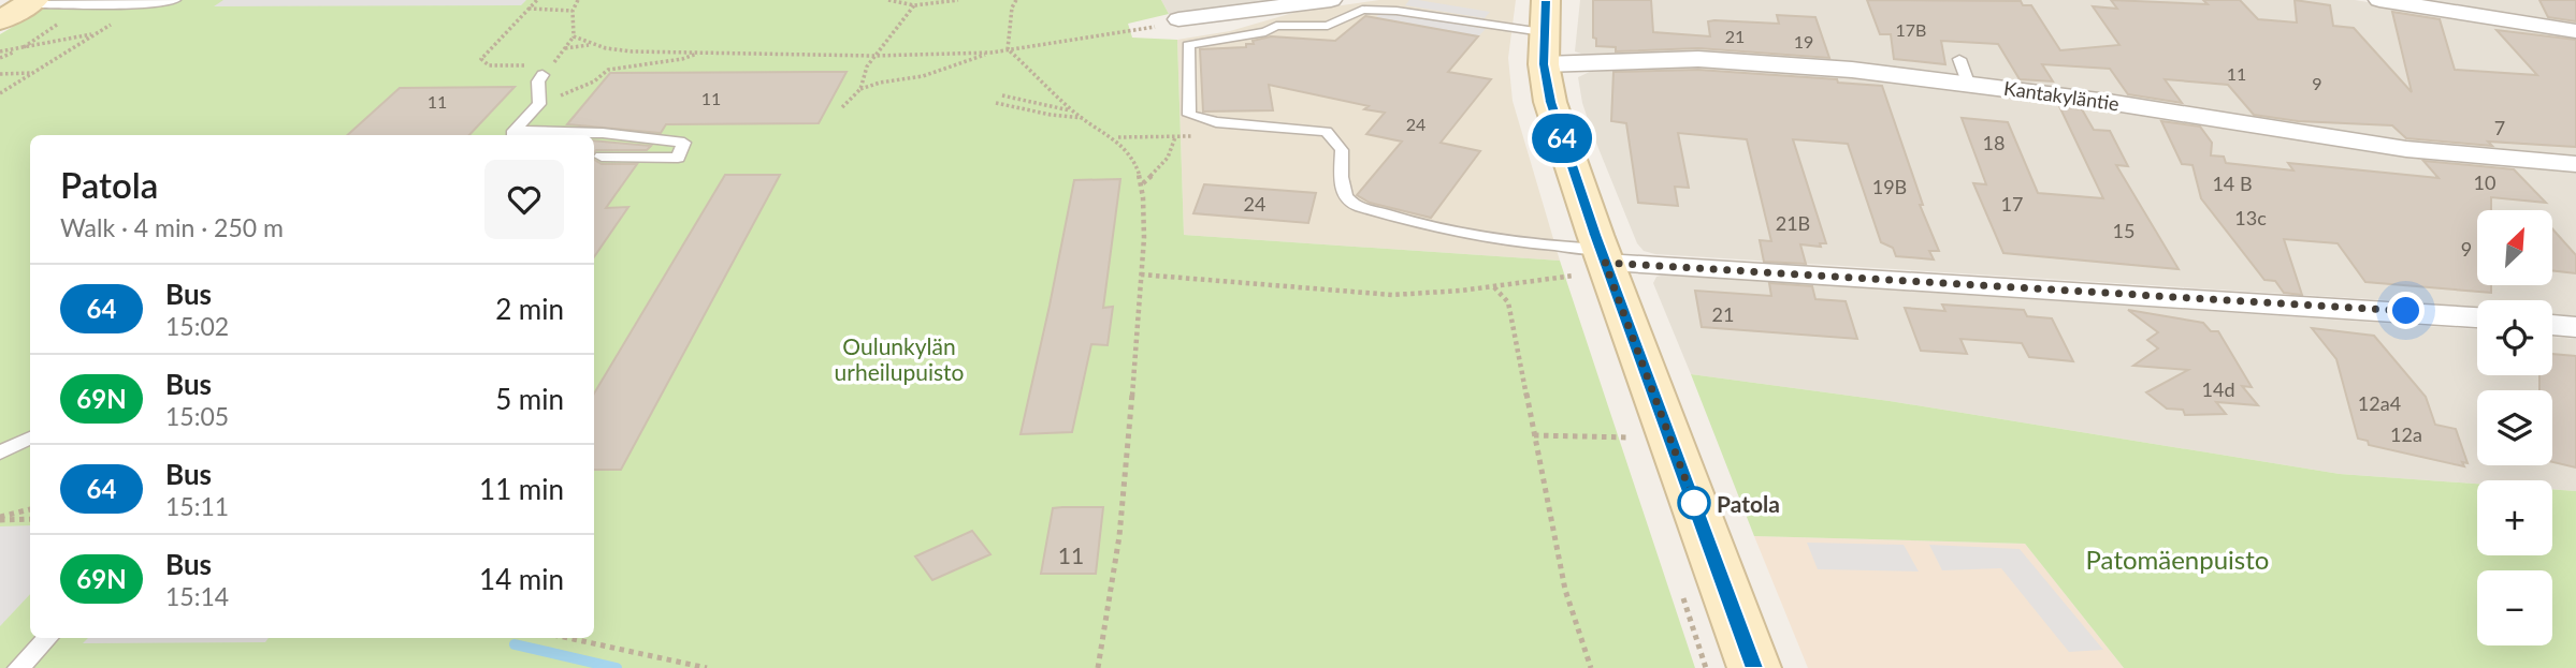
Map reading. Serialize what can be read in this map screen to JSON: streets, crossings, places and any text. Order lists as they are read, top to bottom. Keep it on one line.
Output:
{"streets":{"street":["Kantakyläntie"]},"parks":["Oulunkylän urheilupuisto","Patomäenpuisto"],"places":["Patola"],"lines":["bus line 64"],"house_numbers":["17B","21","19","11","9","11","11","24","7","18","10","14 B","19B","24","17","13c","21B","15","9","21","14d","12a4","12a","11"],"north":"top right","page":{"on_map":"64","heading":["Patola","Walk · 4 min · 250 m"],"map_buttons":["+","−"],"list":[{"mark":"64","name":"Bus","note":"15:02","value":"2 min"},{"mark":"69N","name":"Bus","note":"15:05","value":"5 min"},{"mark":"64","name":"Bus","note":"15:11","value":"11 min"},{"mark":"69N","name":"Bus","note":"15:14","value":"14 min"}]}}
